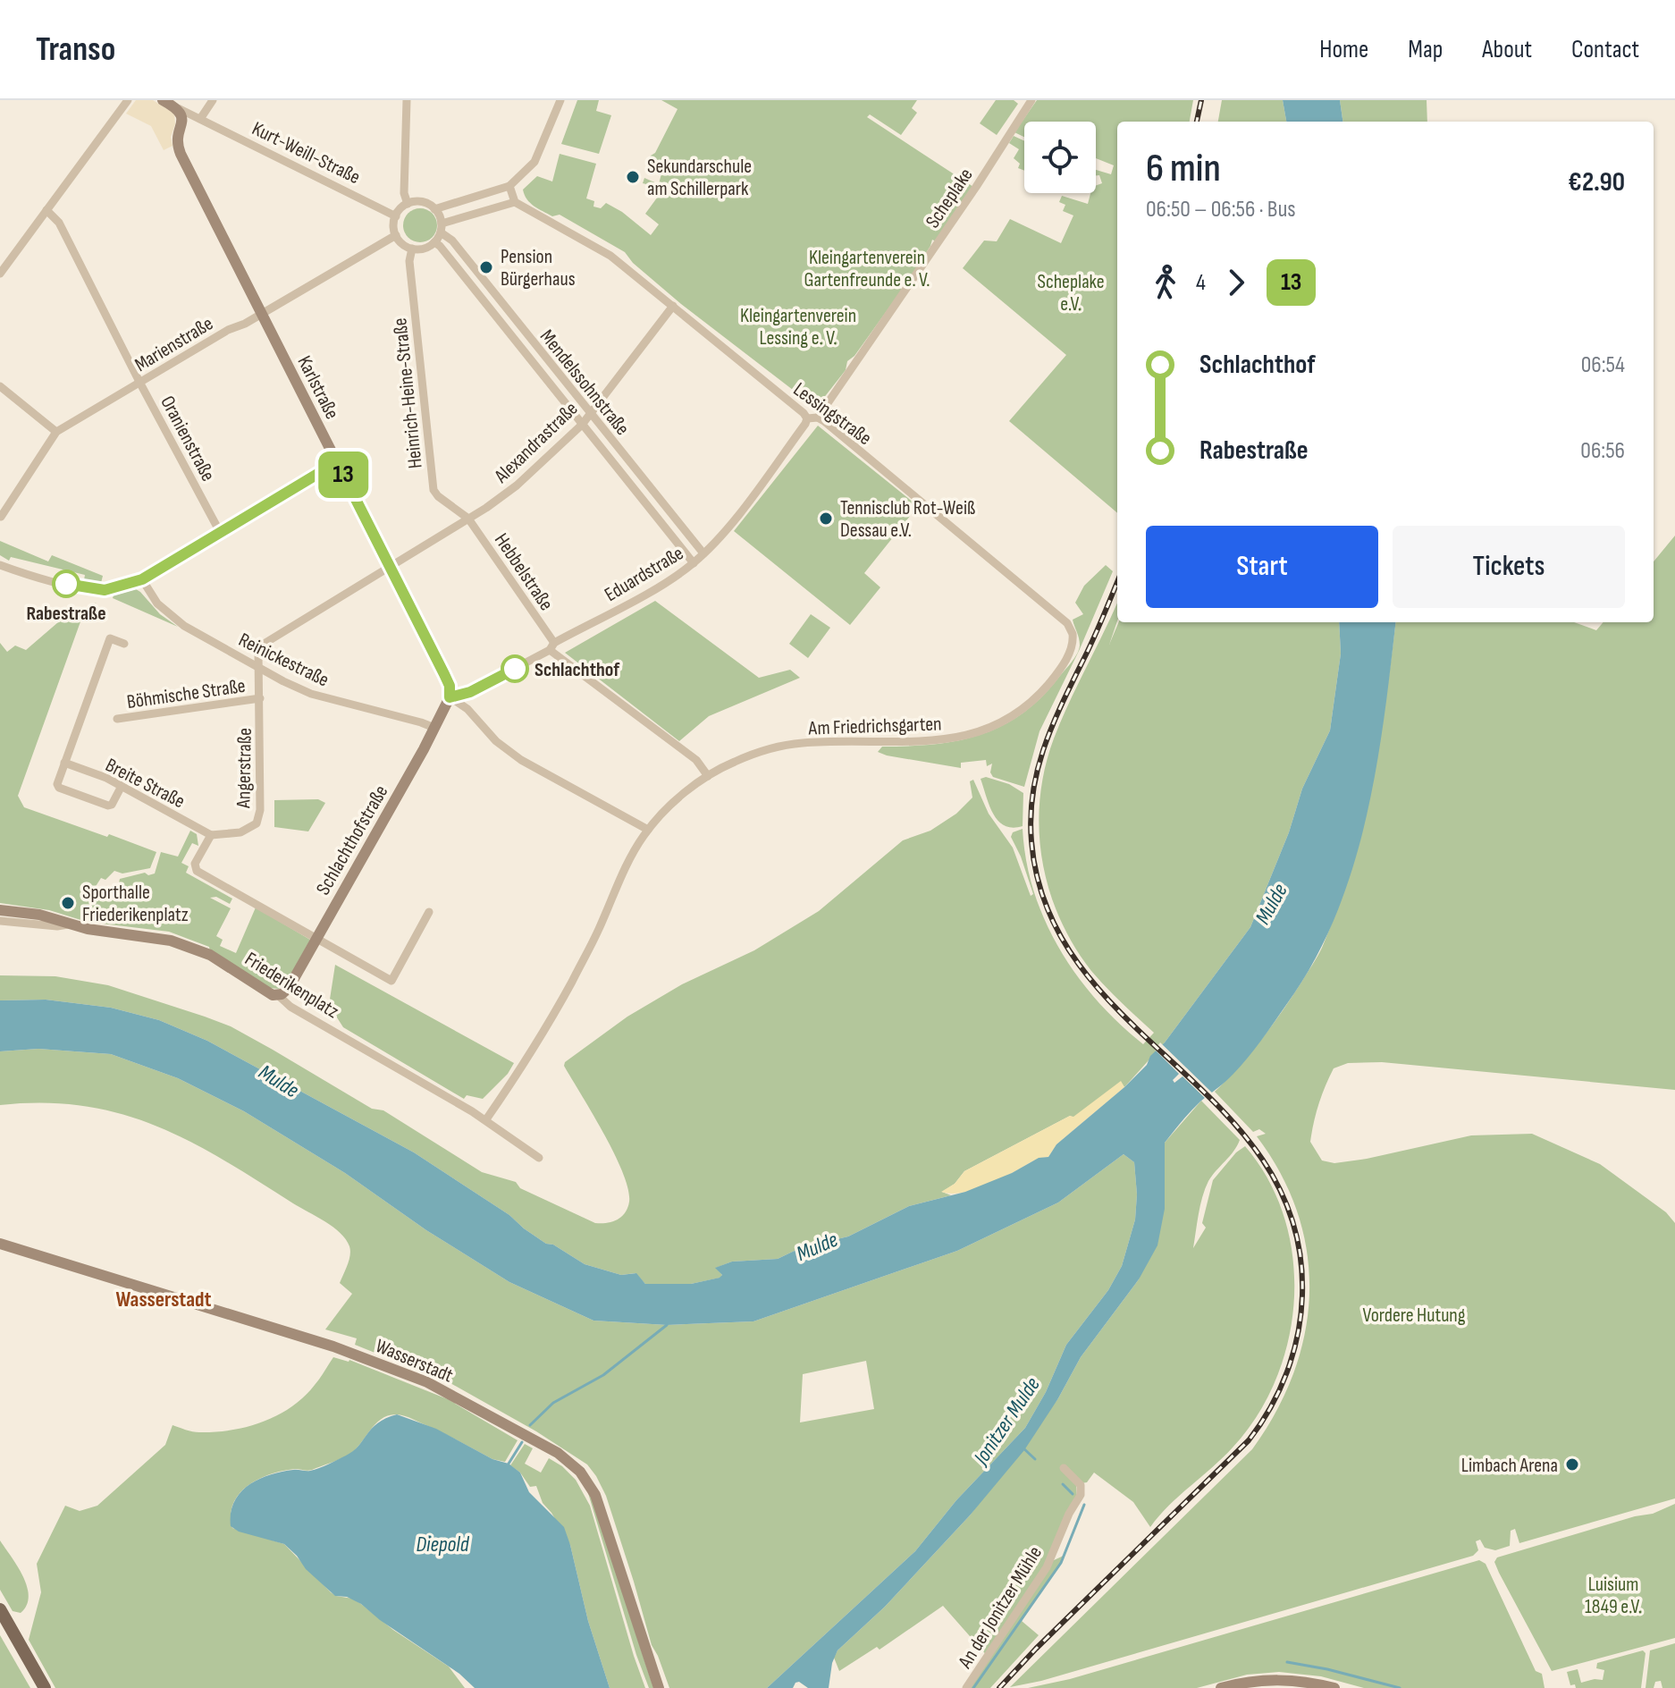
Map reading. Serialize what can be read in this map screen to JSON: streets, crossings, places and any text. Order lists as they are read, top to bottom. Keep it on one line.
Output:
{"streets":{"main road":["Kurt-Weill-Straße","Karlstraße","Schlachthofstraße","Friederikenplatz","Wasserstadt"],"street":["Scheplake","Marienstraße","Mendelssohnstraße","Heinrich-Heine-Straße","Lessingstraße","Oranienstraße","Alexandrastraße","Hebbelstraße","Eduardstraße","Reinickestraße","Böhmische Straße","Am Friedrichsgarten","Angerstraße","Breite Straße","An der Jonitzer Mühle"]},"crossings":[["Kurt-Weill-Straße","Marienstraße"],["Kurt-Weill-Straße","Mendelssohnstraße"],["Kurt-Weill-Straße","Karlstraße"],["Kurt-Weill-Straße","Heinrich-Heine-Straße"],["Scheplake","Lessingstraße"],["Marienstraße","Mendelssohnstraße"],["Marienstraße","Karlstraße"],["Marienstraße","Heinrich-Heine-Straße"],["Marienstraße","Oranienstraße"],["Mendelssohnstraße","Heinrich-Heine-Straße"],["Mendelssohnstraße","Alexandrastraße"],["Mendelssohnstraße","Eduardstraße"],["Karlstraße","Alexandrastraße"],["Karlstraße","Eduardstraße"],["Karlstraße","Schlachthofstraße"],["Heinrich-Heine-Straße","Alexandrastraße"],["Heinrich-Heine-Straße","Hebbelstraße"],["Lessingstraße","Alexandrastraße"],["Lessingstraße","Eduardstraße"],["Lessingstraße","Am Friedrichsgarten"],["Alexandrastraße","Hebbelstraße"],["Alexandrastraße","Reinickestraße"],["Alexandrastraße","Angerstraße"],["Hebbelstraße","Eduardstraße"],["Eduardstraße","Schlachthofstraße"],["Reinickestraße","Angerstraße"],["Reinickestraße","Schlachthofstraße"],["Böhmische Straße","Angerstraße"],["Am Friedrichsgarten","Friederikenplatz"],["Angerstraße","Breite Straße"],["Schlachthofstraße","Friederikenplatz"]],"districts":["Wasserstadt"],"water":["Mulde","Jonitzer Mulde","Diepold"],"parks":["Kleingartenverein Gartenfreunde e. V.","Scheplake e.V.","Kleingartenverein Lessing e. V.","Vordere Hutung","Luisium 1849 e.V."],"places":["Sekundarschule am Schillerpark","Pension Bürgerhaus","Tennisclub Rot-Weiß Dessau e.V.","Rabestraße","Schlachthof","Sporthalle Friederikenplatz","Limbach Arena"],"lines":["bus line 13"],"page":{"header":"Transo","nav":["Home","Map","About","Contact"],"on_map":"13","heading":["6 min","06:50 – 06:56 · Bus","€2.90"],"legs":["4","13"],"list":[{"name":"Schlachthof","value":"06:54"},{"name":"Rabestraße","value":"06:56"}],"buttons":["Start","Tickets"]}}
